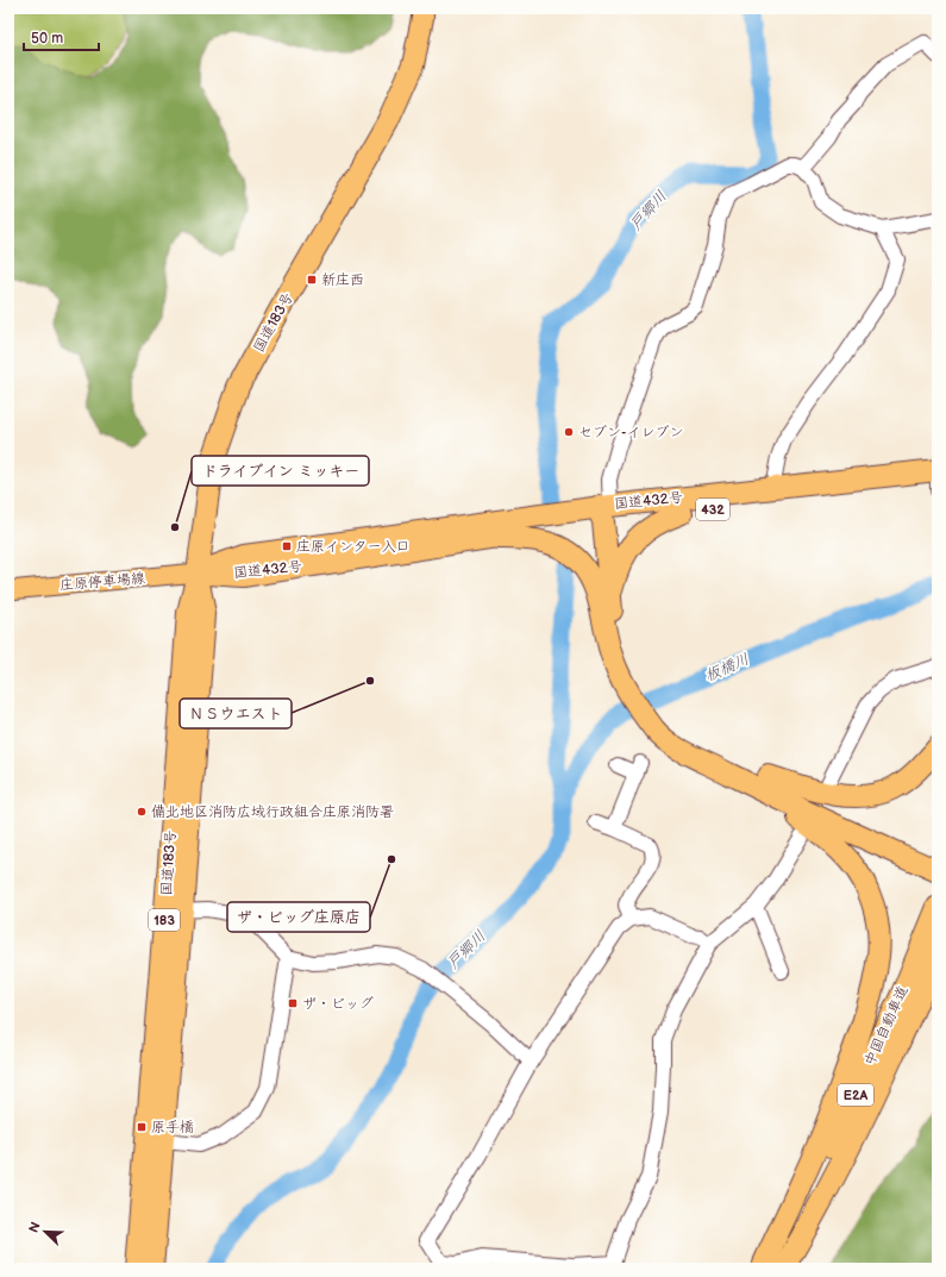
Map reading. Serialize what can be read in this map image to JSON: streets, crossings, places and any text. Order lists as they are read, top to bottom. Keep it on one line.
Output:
{"streets":{"highway":["国道183号","国道432号","432","183","中国自動車道","E2A"],"main road":["庄原停車場線"]},"crossings":[["国道183号","国道432号"],["国道183号","庄原停車場線"],["国道432号","庄原停車場線"]],"water":["戸郷川","板橋川"],"places":{"transit":["新庄西","庄原インター入口","ザ・ビッグ","原手橋"],"other":["セブン-イレブン","ドライブイン ミッキー","ＮＳウエスト","備北地区消防広域行政組合庄原消防署","ザ・ビッグ庄原店"]},"scale_bar":"50 m","north":"top left"}
